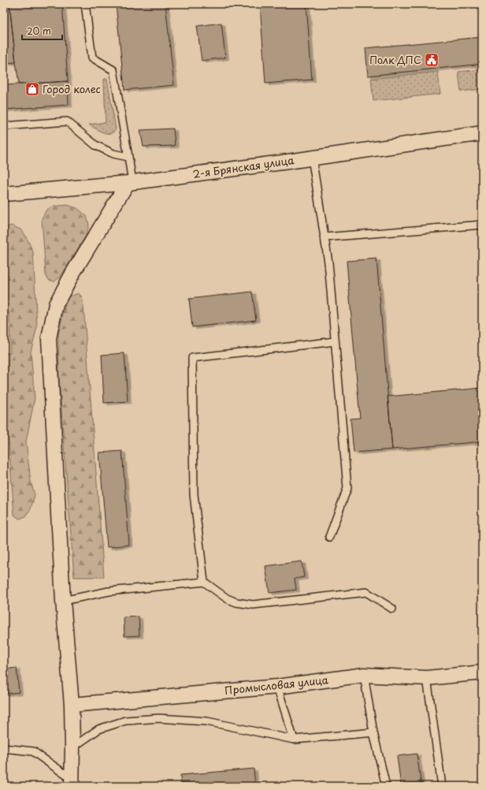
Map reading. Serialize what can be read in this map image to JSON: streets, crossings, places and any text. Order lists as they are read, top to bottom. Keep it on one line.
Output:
{"streets":{"street":["2-я Брянская улица","Промысловая улица"]},"places":{"public building":["Полк ДПС"],"shop":["Город колес"]},"scale_bar":"20 m"}
